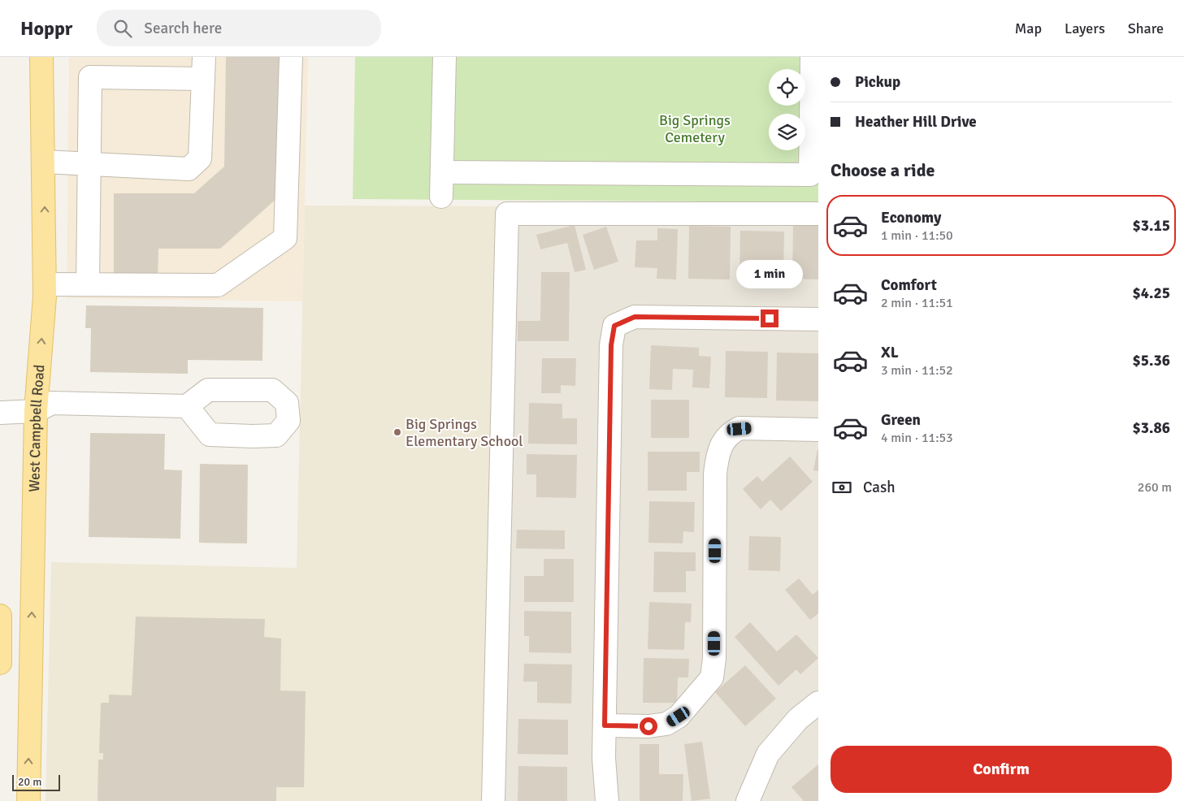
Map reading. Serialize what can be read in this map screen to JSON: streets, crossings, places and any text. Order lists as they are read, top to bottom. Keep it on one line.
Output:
{"streets":{"main road":["West Campbell Road"]},"one_way":["West Campbell Road"],"parks":["Big Springs Cemetery"],"places":["Big Springs Elementary School"],"scale_bar":"20 m","page":{"header":"Hoppr","search":"Search here","nav":["Map","Layers","Share"],"banner":["Pickup","Heather Hill Drive"],"heading":"Choose a ride","list":[{"name":"Economy","note":"1 min · 11:50","value":"$3.15"},{"name":"Comfort","note":"2 min · 11:51","value":"$4.25"},{"name":"XL","note":"3 min · 11:52","value":"$5.36"},{"name":"Green","note":"4 min · 11:53","value":"$3.86"}],"bubble":"1 min","pay":["Cash","260 m"],"buttons":"Confirm","scale":"20 m"}}
